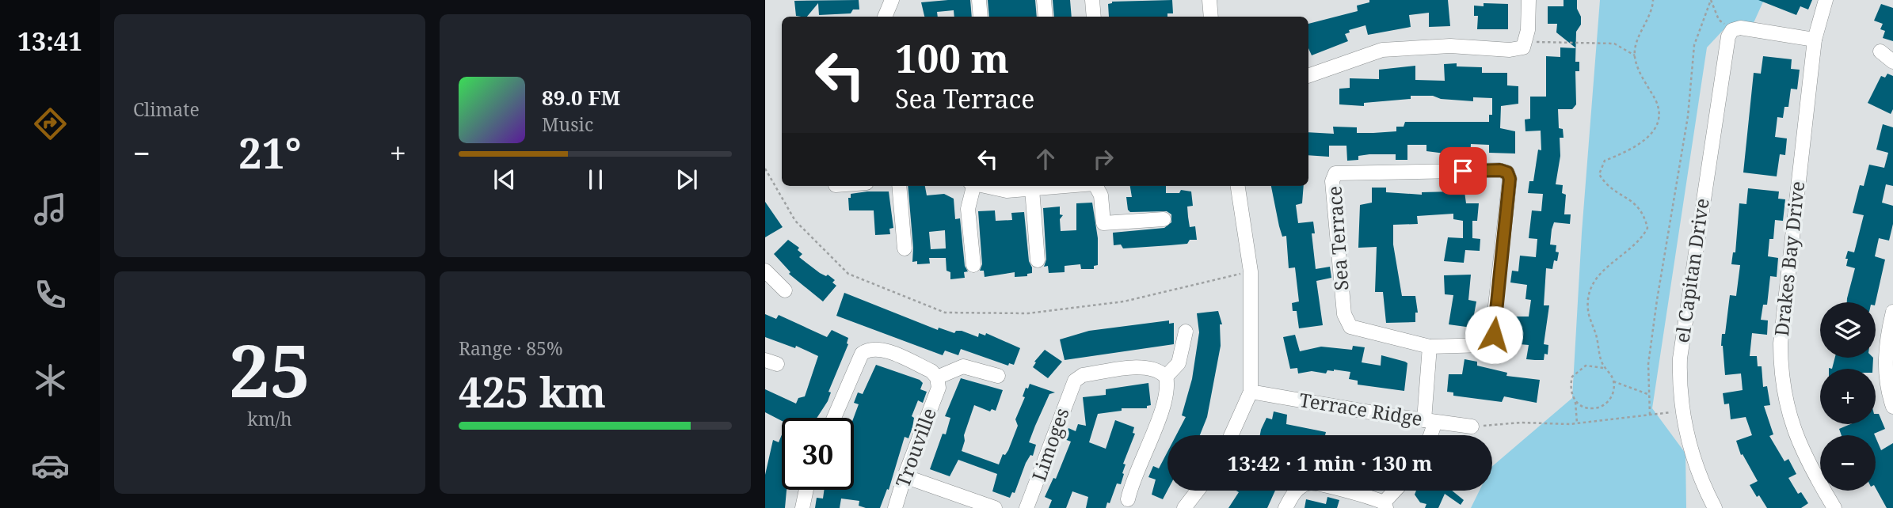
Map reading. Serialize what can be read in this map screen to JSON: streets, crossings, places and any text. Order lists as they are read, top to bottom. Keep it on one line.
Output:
{"streets":{"street":["Sea Terrace","Drakes Bay Drive","el Capitan Drive","Terrace Ridge","Limoges","Trouville"]},"page":{"tabs":"13:41","tile":["Climate",["25","km/h"],["Range · 85%","425 km"]],"turn":["100 m","Sea Terrace"],"song":["89.0 FM","Music"],"heat":["−","21°","+"],"map_buttons":["+","−"],"limit":"30","trip":"13:42 · 1 min · 130 m"}}
